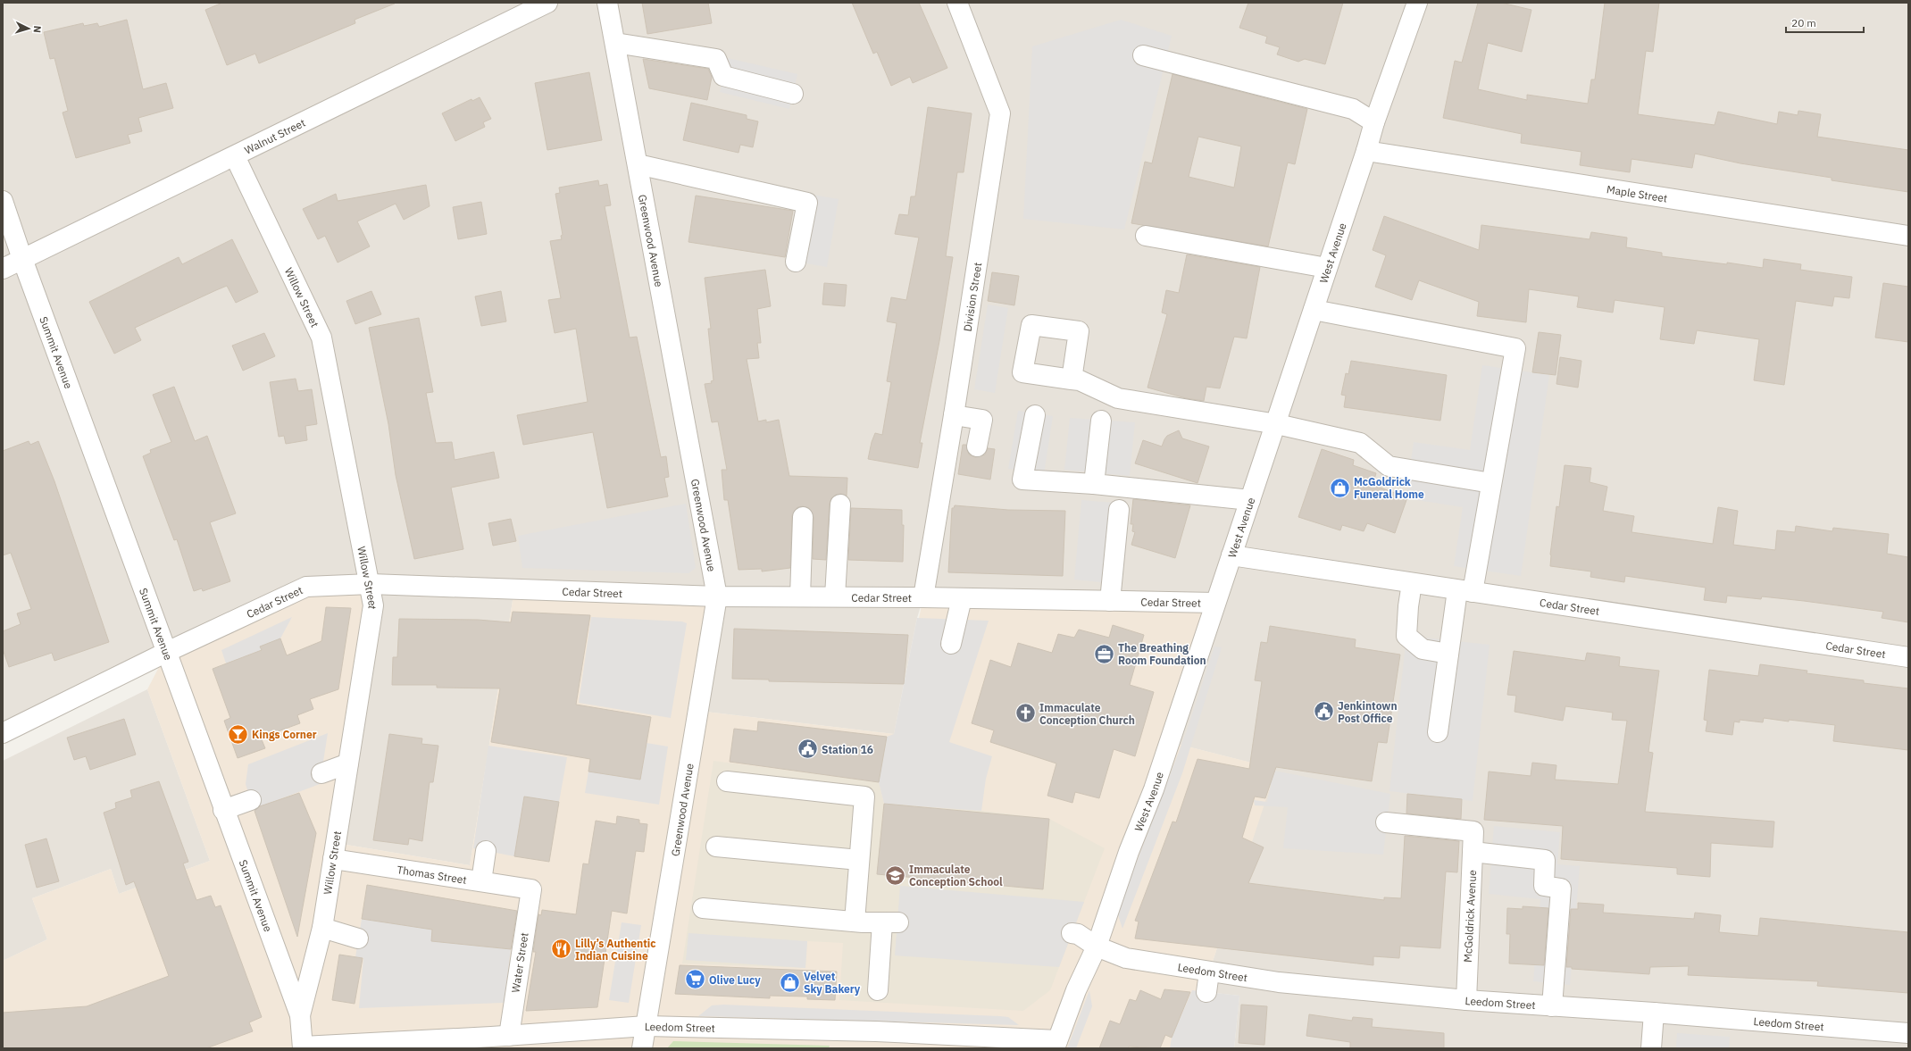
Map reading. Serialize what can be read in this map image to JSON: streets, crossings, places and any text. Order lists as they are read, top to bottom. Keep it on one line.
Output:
{"streets":{"street":["Walnut Street","Maple Street","Greenwood Avenue","West Avenue","Division Street","Willow Street","Summit Avenue","Cedar Street","Thomas Street","McGoldrick Avenue","Water Street","Leedom Street"]},"crossings":[["Walnut Street","Willow Street"],["Walnut Street","Summit Avenue"],["Maple Street","West Avenue"],["Greenwood Avenue","Cedar Street"],["Greenwood Avenue","Leedom Street"],["West Avenue","Cedar Street"],["West Avenue","Leedom Street"],["Division Street","Cedar Street"],["Willow Street","Summit Avenue"],["Willow Street","Cedar Street"],["Willow Street","Thomas Street"],["Summit Avenue","Cedar Street"],["Summit Avenue","Leedom Street"],["Thomas Street","Water Street"],["McGoldrick Avenue","Leedom Street"],["Water Street","Leedom Street"]],"places":{"shop":["McGoldrick Funeral Home","Velvet Sky Bakery"],"office":["The Breathing Room Foundation"],"public building":["Jenkintown Post Office","Station 16"],"church":["Immaculate Conception Church"],"bar":["Kings Corner"],"school or university":["Immaculate Conception School"],"restaurant":["Lilly’s Authentic Indian Cuisine"],"supermarket":["Olive Lucy"]},"scale_bar":"20 m","north":"right"}
